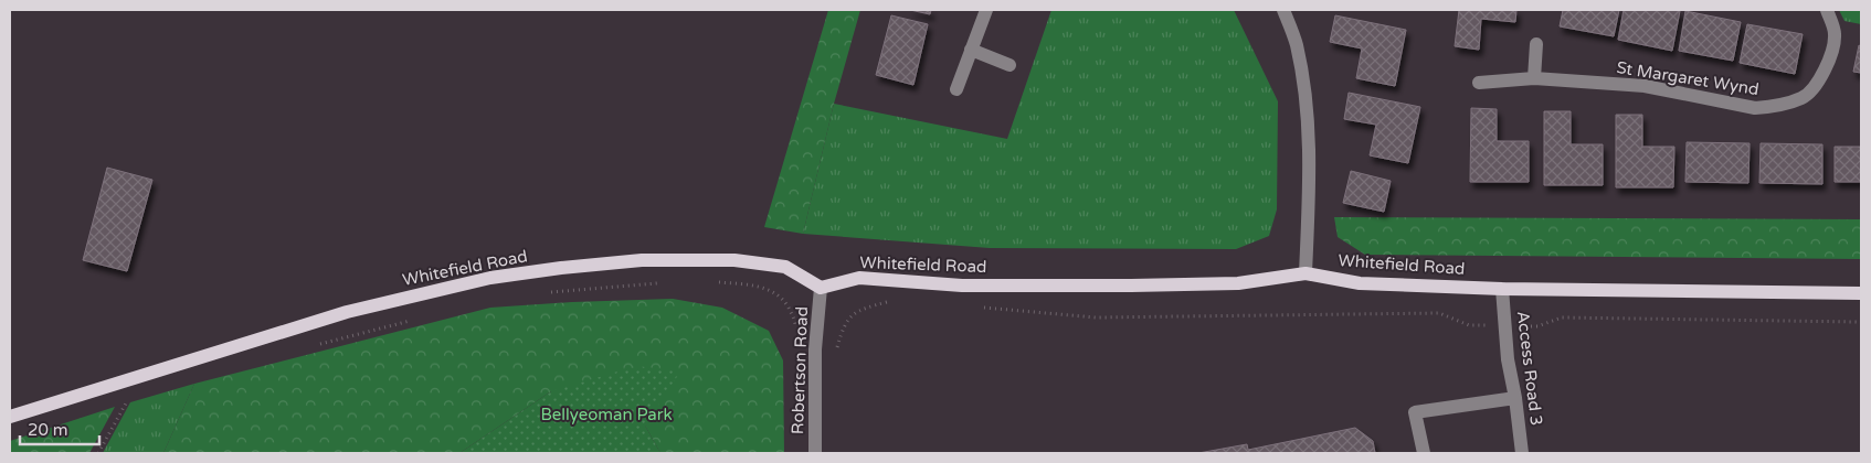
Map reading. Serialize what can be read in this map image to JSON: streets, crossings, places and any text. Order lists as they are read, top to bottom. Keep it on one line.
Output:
{"streets":{"main road":["Whitefield Road"],"street":["St Margaret Wynd","Access Road 3","Robertson Road"]},"crossings":[["Whitefield Road","Access Road 3"],["Whitefield Road","Robertson Road"]],"parks":["Bellyeoman Park"],"scale_bar":"20 m"}
